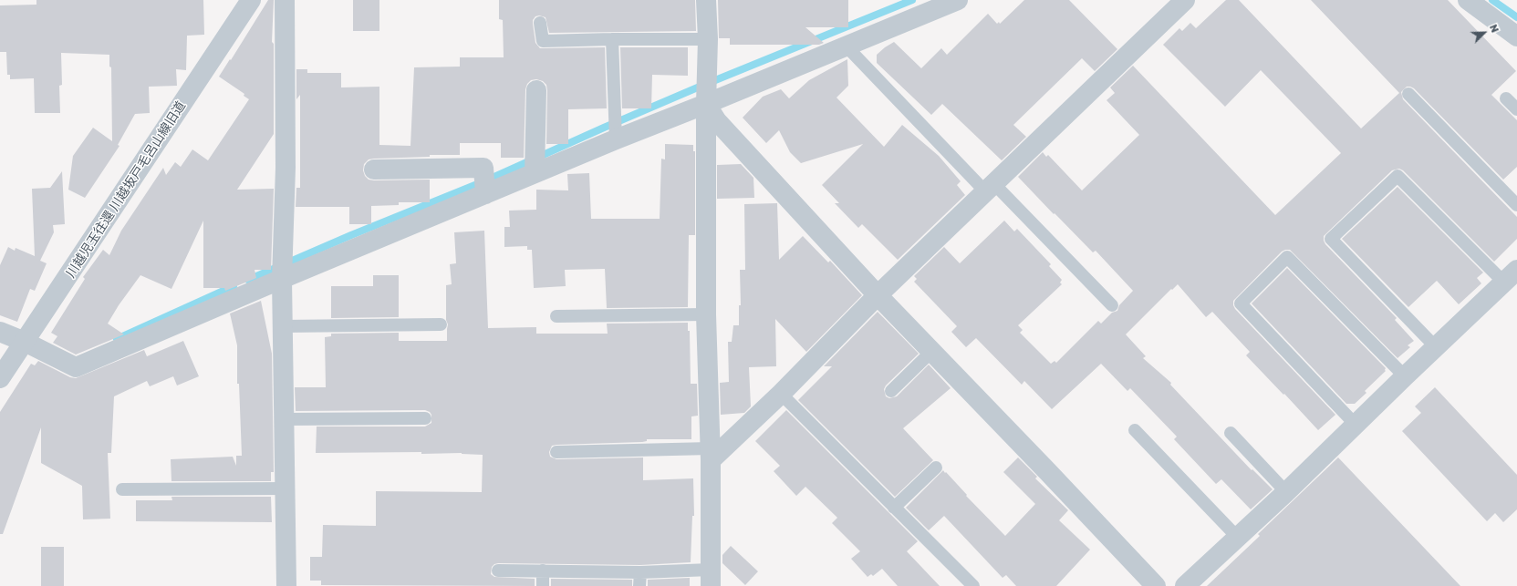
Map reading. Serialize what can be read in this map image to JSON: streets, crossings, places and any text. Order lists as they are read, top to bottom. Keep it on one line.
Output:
{"streets":{"street":["川越児玉往還 川越坂戸毛呂山線旧道"]},"north":"top right"}
